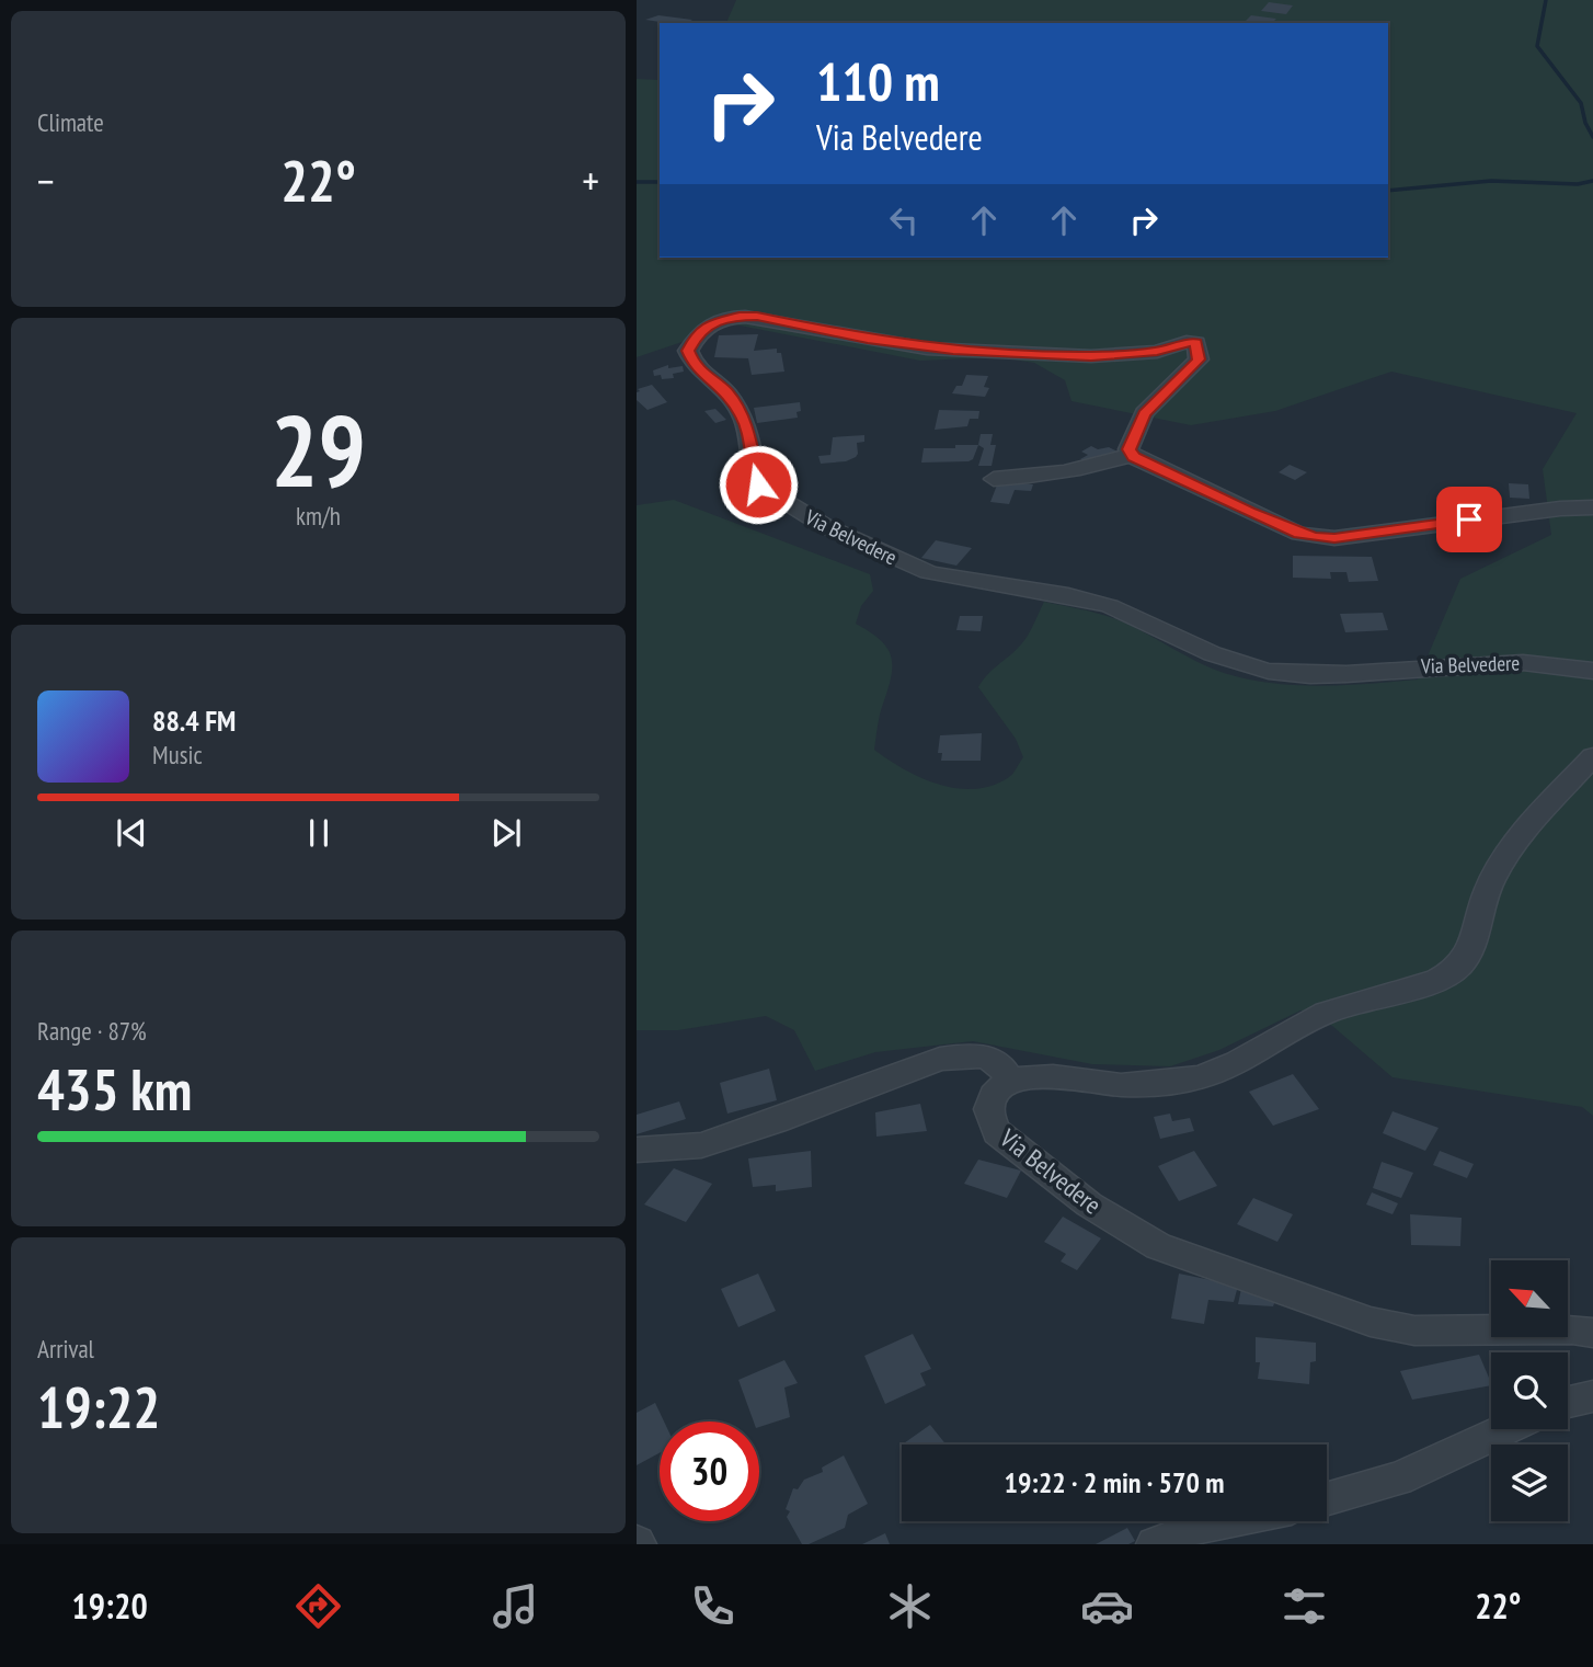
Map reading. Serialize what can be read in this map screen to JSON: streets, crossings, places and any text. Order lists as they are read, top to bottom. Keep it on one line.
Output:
{"streets":{"street":["Via Belvedere"]},"north":"top left","page":{"tile":["Climate",["29","km/h"],["Range · 87%","435 km"],["Arrival","19:22"]],"turn":["110 m","Via Belvedere"],"heat":["−","22°","+"],"song":["88.4 FM","Music"],"limit":"30","trip":"19:22 · 2 min · 570 m","tabs":["19:20","22°"]}}
